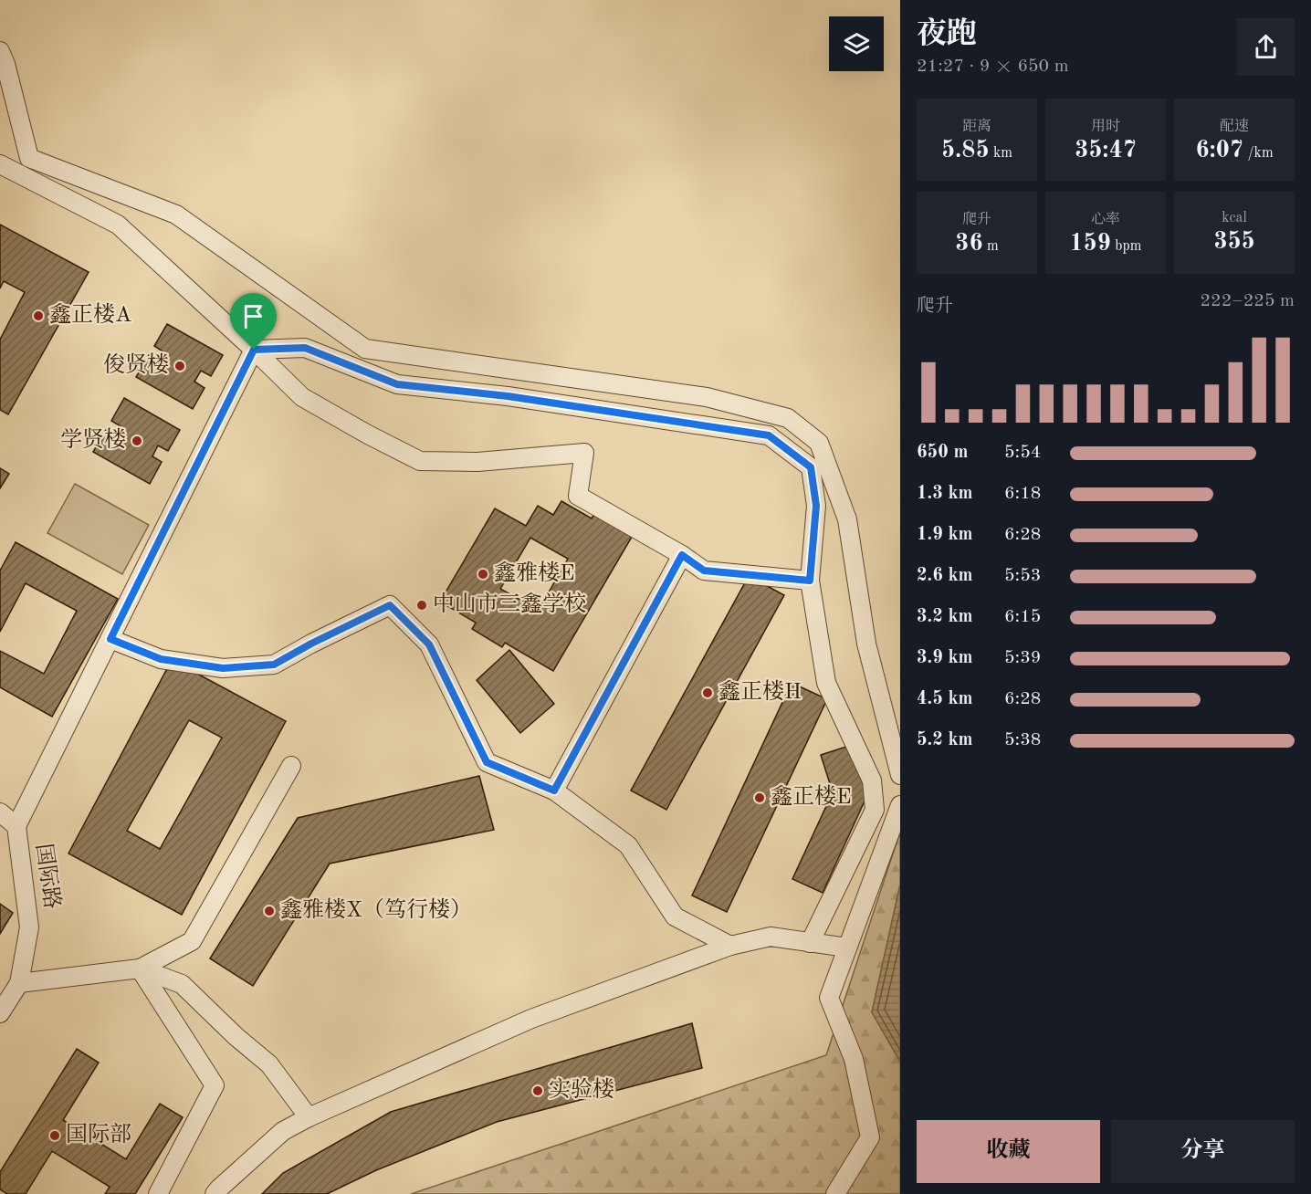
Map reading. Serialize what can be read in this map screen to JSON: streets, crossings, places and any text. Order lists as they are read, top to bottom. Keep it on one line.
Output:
{"streets":{"street":["国际路"]},"places":["鑫正楼A","俊贤楼","学贤楼","鑫雅楼E","中山市三鑫学校","鑫正楼H","鑫正楼E","鑫雅楼X（笃行楼）","实验楼","国际部"],"page":{"heading":["夜跑","21:27 · 9 × 650 m"],"stats":[["距离","5.85 km"],["用时","35:47"],["配速","6:07 /km"],["爬升","36 m"],["心率","159 bpm"],["kcal","355"]],"chart":["爬升","222–225 m"],"list":[{"name":"650 m","note":"5:54"},{"name":"1.3 km","note":"6:18"},{"name":"1.9 km","note":"6:28"},{"name":"2.6 km","note":"5:53"},{"name":"3.2 km","note":"6:15"},{"name":"3.9 km","note":"5:39"},{"name":"4.5 km","note":"6:28"},{"name":"5.2 km","note":"5:38"}],"buttons":["收藏","分享"]}}
